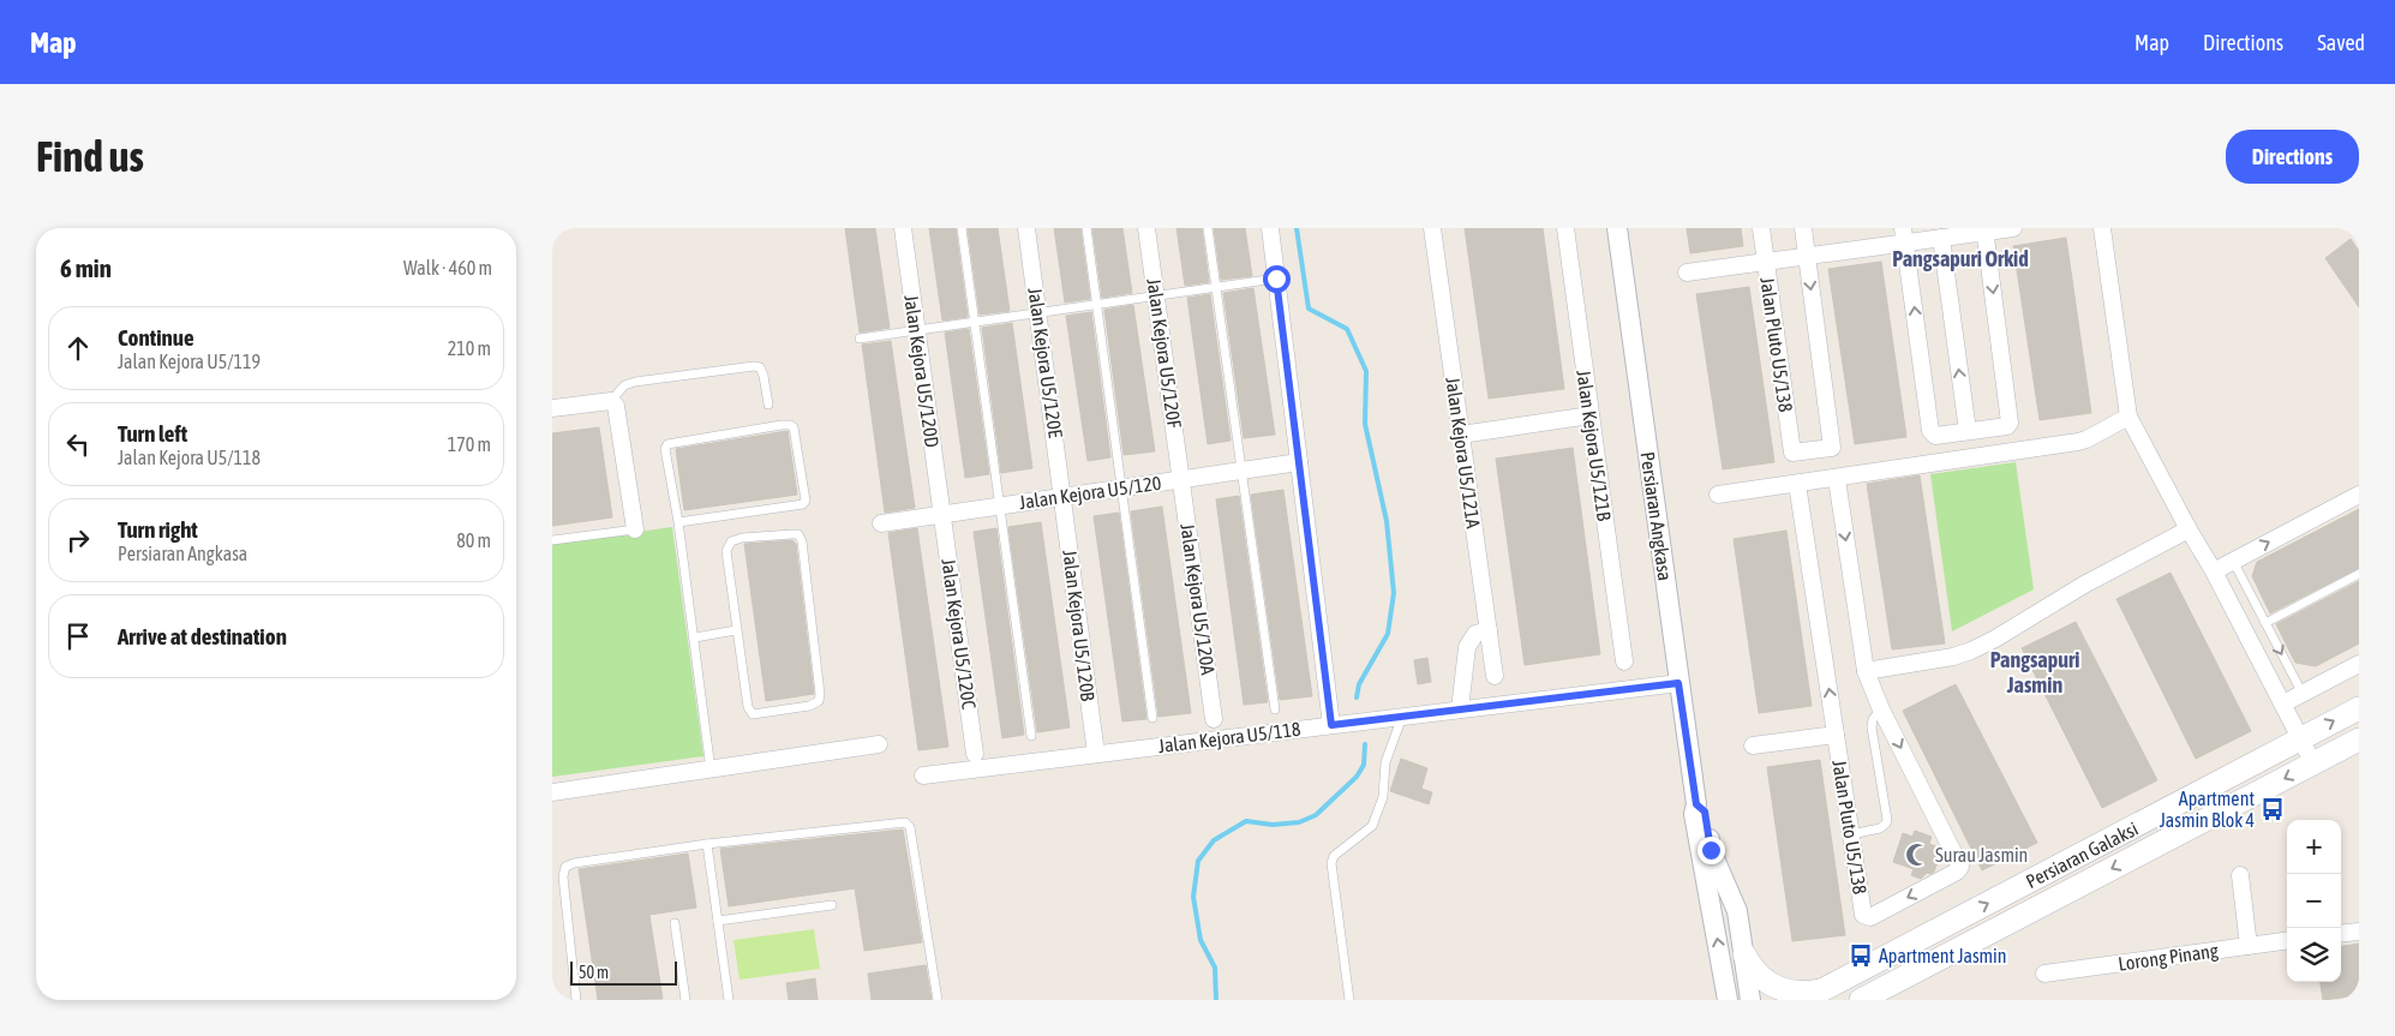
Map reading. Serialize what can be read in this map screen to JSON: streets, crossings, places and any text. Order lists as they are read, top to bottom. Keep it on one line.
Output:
{"streets":{"main road":["Persiaran Galaksi"],"street":["Jalan Pluto U5/138","Jalan Kejora U5/120F","Jalan Kejora U5/120E","Jalan Kejora U5/120D","Jalan Kejora U5/121B","Jalan Kejora U5/121A","Jalan Kejora U5/120","Persiaran Angkasa","Jalan Kejora U5/120A","Jalan Kejora U5/120B","Jalan Kejora U5/120C","Jalan Kejora U5/118","Lorong Pinang"]},"crossings":[["Jalan Kejora U5/120F","Jalan Kejora U5/120"],["Jalan Kejora U5/120F","Jalan Kejora U5/120A"],["Jalan Kejora U5/120E","Jalan Kejora U5/120"],["Jalan Kejora U5/120E","Jalan Kejora U5/120B"],["Jalan Kejora U5/120D","Jalan Kejora U5/120"],["Jalan Kejora U5/120D","Jalan Kejora U5/120C"],["Jalan Kejora U5/120","Jalan Kejora U5/120A"],["Jalan Kejora U5/120","Jalan Kejora U5/120B"],["Jalan Kejora U5/120","Jalan Kejora U5/120C"],["Persiaran Angkasa","Jalan Kejora U5/118"],["Jalan Kejora U5/120B","Jalan Kejora U5/118"]],"districts":["Pangsapuri Orkid","Pangsapuri Jasmin"],"places":{"bus stop":["Apartment Jasmin Blok 4","Apartment Jasmin"],"mosque":["Surau Jasmin"]},"scale_bar":"50 m","page":{"header":"Map","nav":["Map","Directions","Saved"],"buttons":"Directions","title":"Find us","heading":["6 min","Walk · 460 m"],"list":[["Continue","Jalan Kejora U5/119","210 m"],["Turn left","Jalan Kejora U5/118","170 m"],["Turn right","Persiaran Angkasa","80 m"],"Arrive at destination"],"map_buttons":["+","−"],"scale":"50 m"}}
